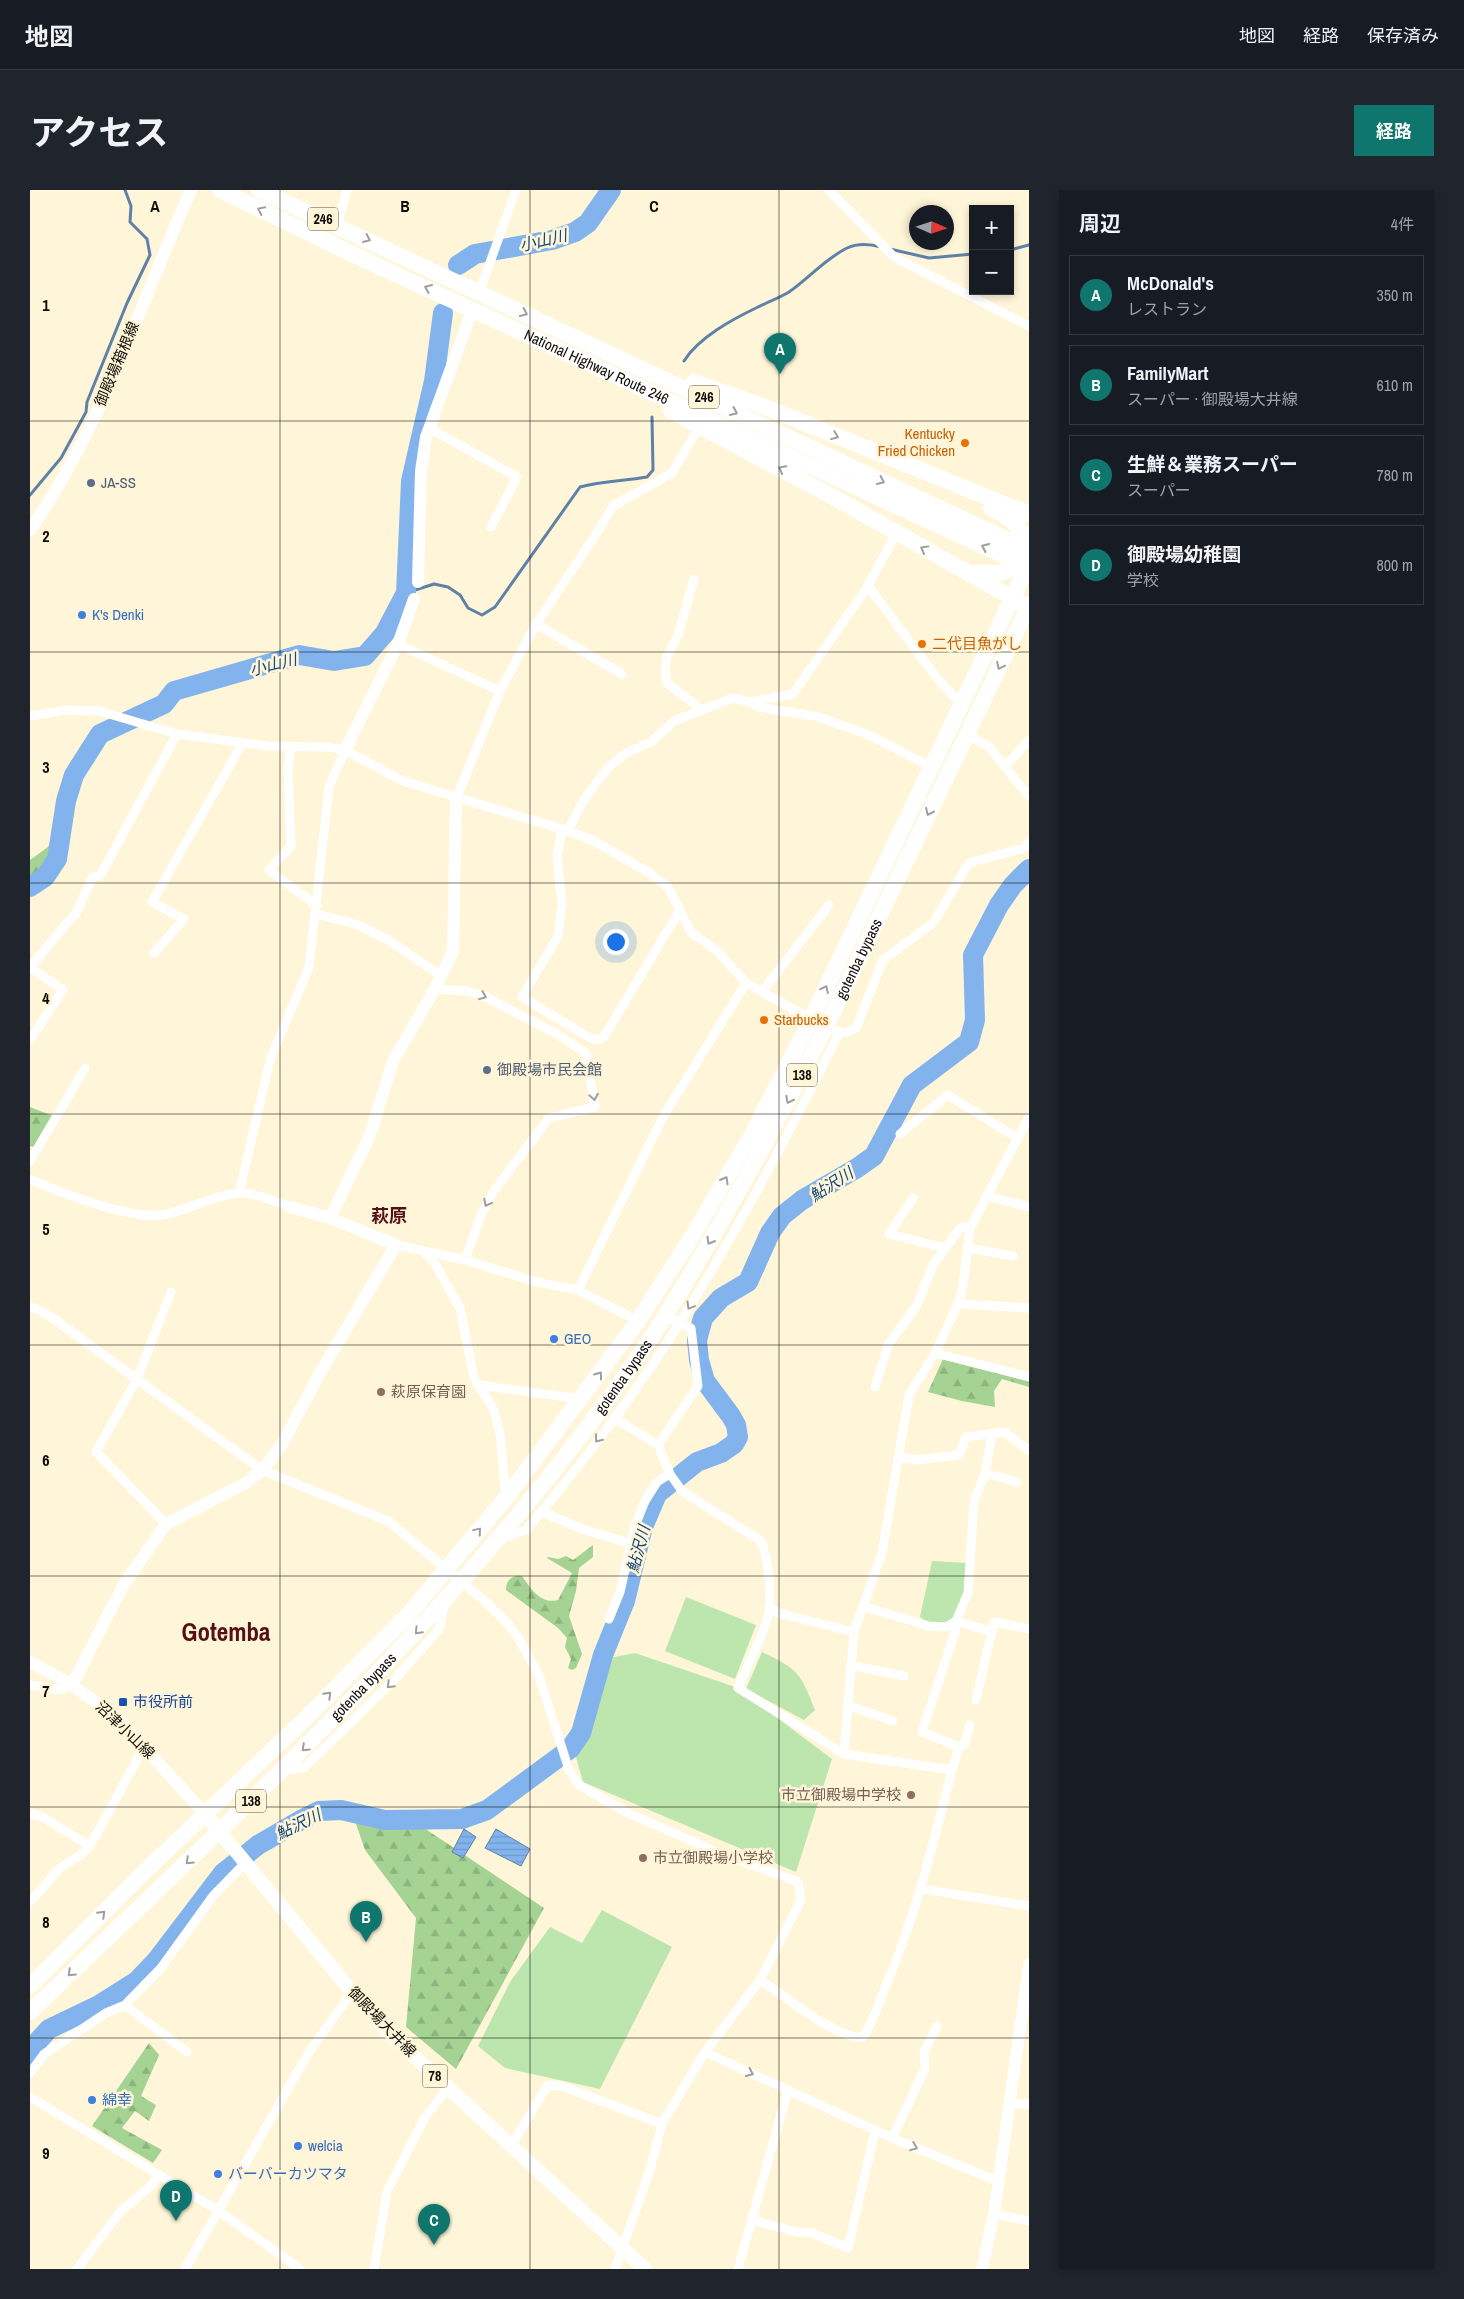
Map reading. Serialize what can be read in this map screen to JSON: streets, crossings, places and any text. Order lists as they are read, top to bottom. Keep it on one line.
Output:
{"streets":{"highway":["246","National Highway Route 246","gotenba bypass","138"],"main road":["御殿場大井線","78"],"street":["御殿場箱根線","沼津小山線"]},"crossings":[["246","National Highway Route 246"],["246","gotenba bypass"],["246","138"],["gotenba bypass","138"],["gotenba bypass","沼津小山線"],["gotenba bypass","御殿場大井線"],["沼津小山線","御殿場大井線"]],"districts":["萩原","Gotemba"],"water":["小山川","鮎沢川"],"places":{"other":["Kentucky Fried Chicken","JA-SS","K's Denki","二代目魚がし","Starbucks","御殿場市民会館","GEO","萩原保育園","市立御殿場中学校","市立御殿場小学校","綿幸","welcia","バーバーカツマタ"],"transit":["市役所前"]},"north":"right","page":{"header":"地図","nav":["地図","経路","保存済み"],"title":"アクセス","buttons":"経路","heading":["周辺","4件"],"map_buttons":["+","−"],"list":[{"mark":"A","name":"McDonald's","note":"レストラン","value":"350 m"},{"mark":"B","name":"FamilyMart","note":"スーパー · 御殿場大井線","value":"610 m"},{"mark":"C","name":"生鮮＆業務スーパー","note":"スーパー","value":"780 m"},{"mark":"D","name":"御殿場幼稚園","note":"学校","value":"800 m"}],"pins":["A","B","D","C"]},"grid":{"columns":["A","B","C"],"rows":["1","2","3","4","5","6","7","8","9"]}}
